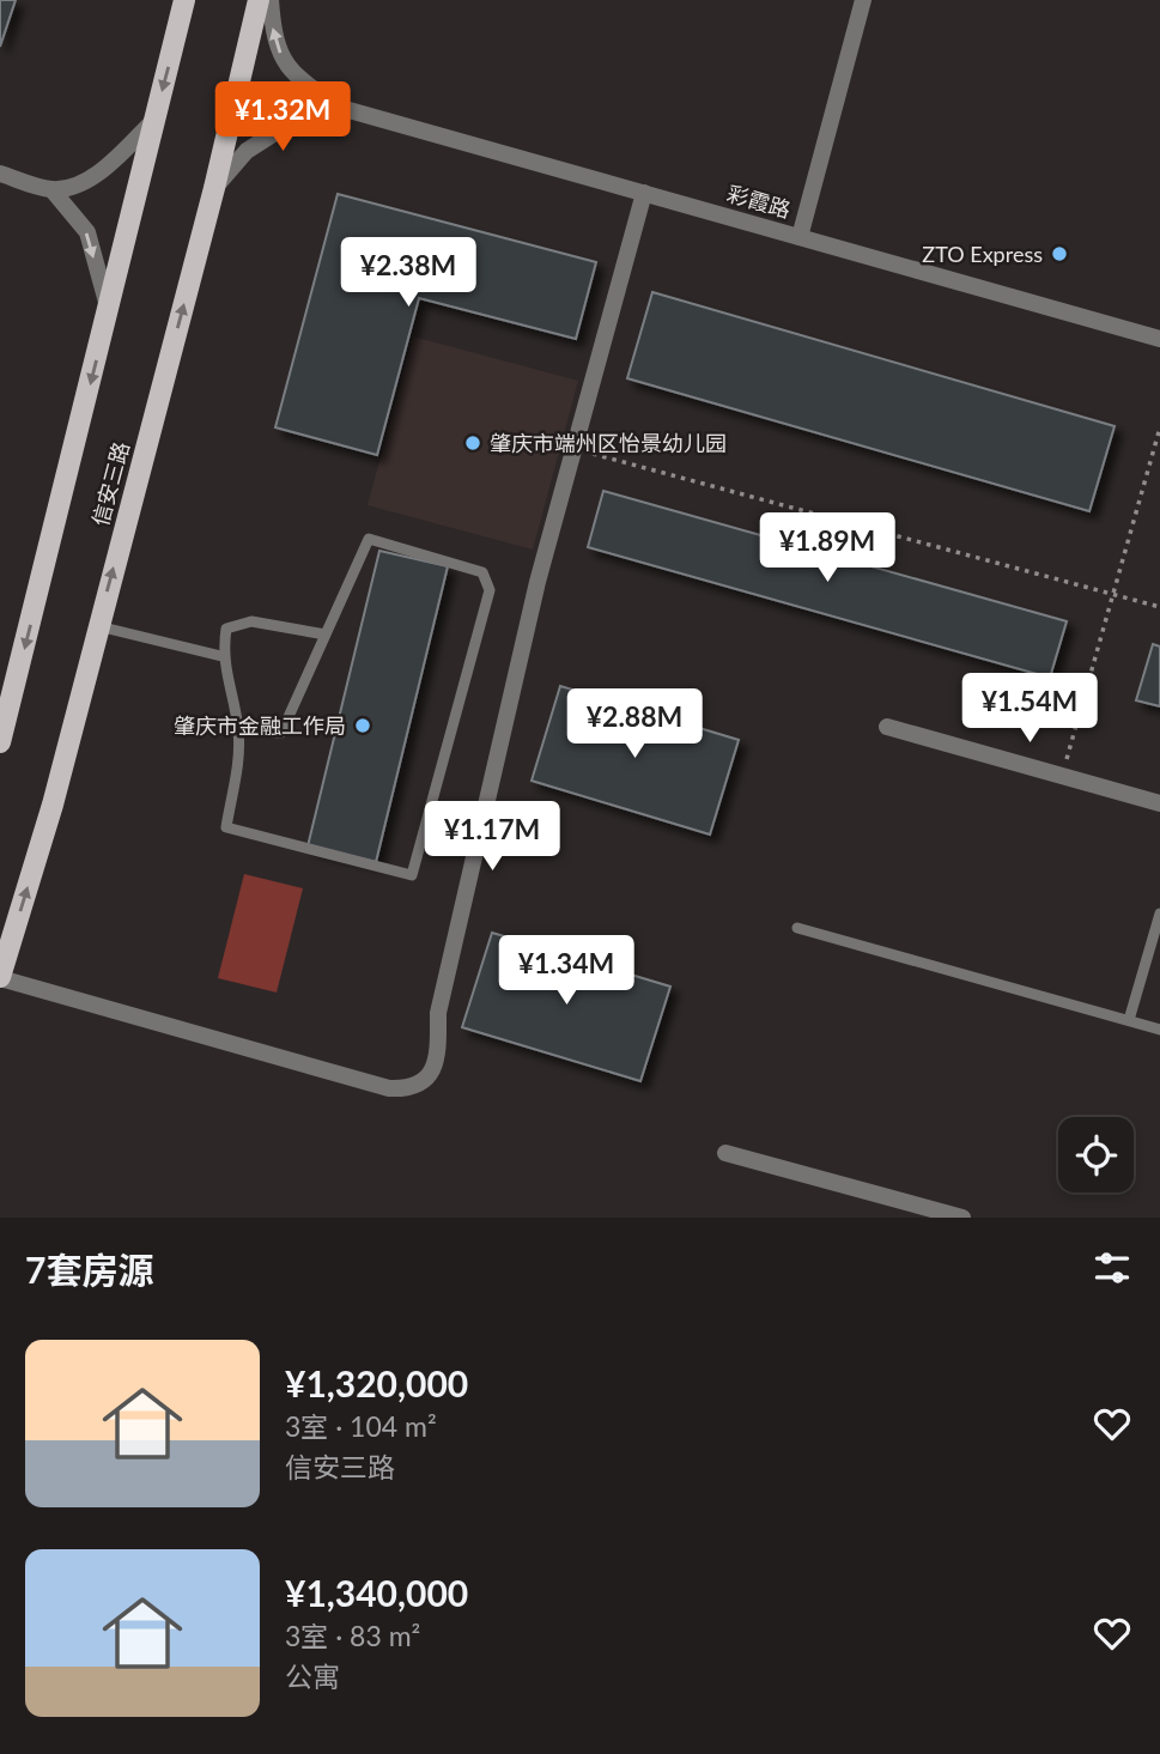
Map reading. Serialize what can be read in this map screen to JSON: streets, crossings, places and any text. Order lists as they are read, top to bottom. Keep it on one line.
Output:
{"streets":{"main road":["信安三路"],"street":["彩霞路"]},"places":["ZTO Express","肇庆市端州区怡景幼儿园","肇庆市金融工作局"],"page":{"price":["¥1.32M","¥2.38M","¥1.89M","¥1.54M","¥2.88M","¥1.17M","¥1.34M"],"heading":"7套房源","list":[{"name":"¥1,320,000","note":"3室 · 104 m² · 信安三路"},{"name":"¥1,340,000","note":"3室 · 83 m² · 公寓"}]}}
